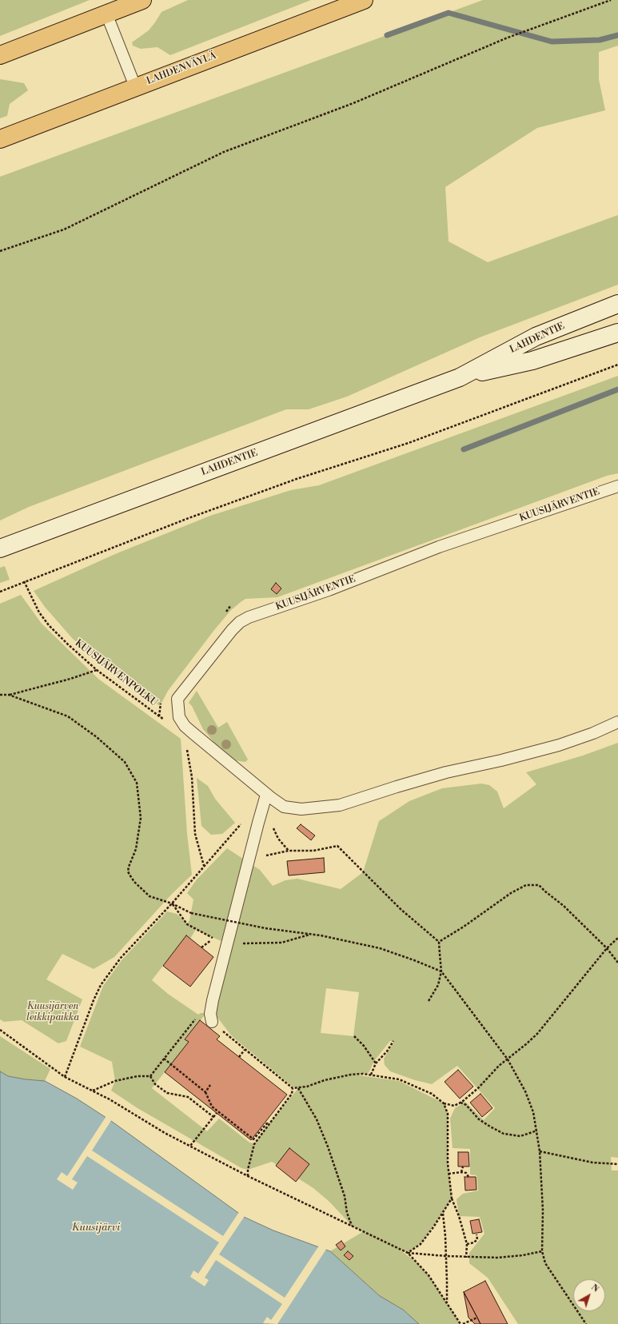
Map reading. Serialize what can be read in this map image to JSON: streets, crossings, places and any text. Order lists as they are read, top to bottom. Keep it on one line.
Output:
{"streets":{"highway":["LAHDENVÄYLÄ"],"main road":["LAHDENTIE"],"lane":["KUUSIJÄRVENTIE"],"path":["KUUSIJÄRVENPOLKU"]},"water":["Kuusijärvi"],"parks":["Kuusijärven leikkipaikka"],"north":"top right"}
